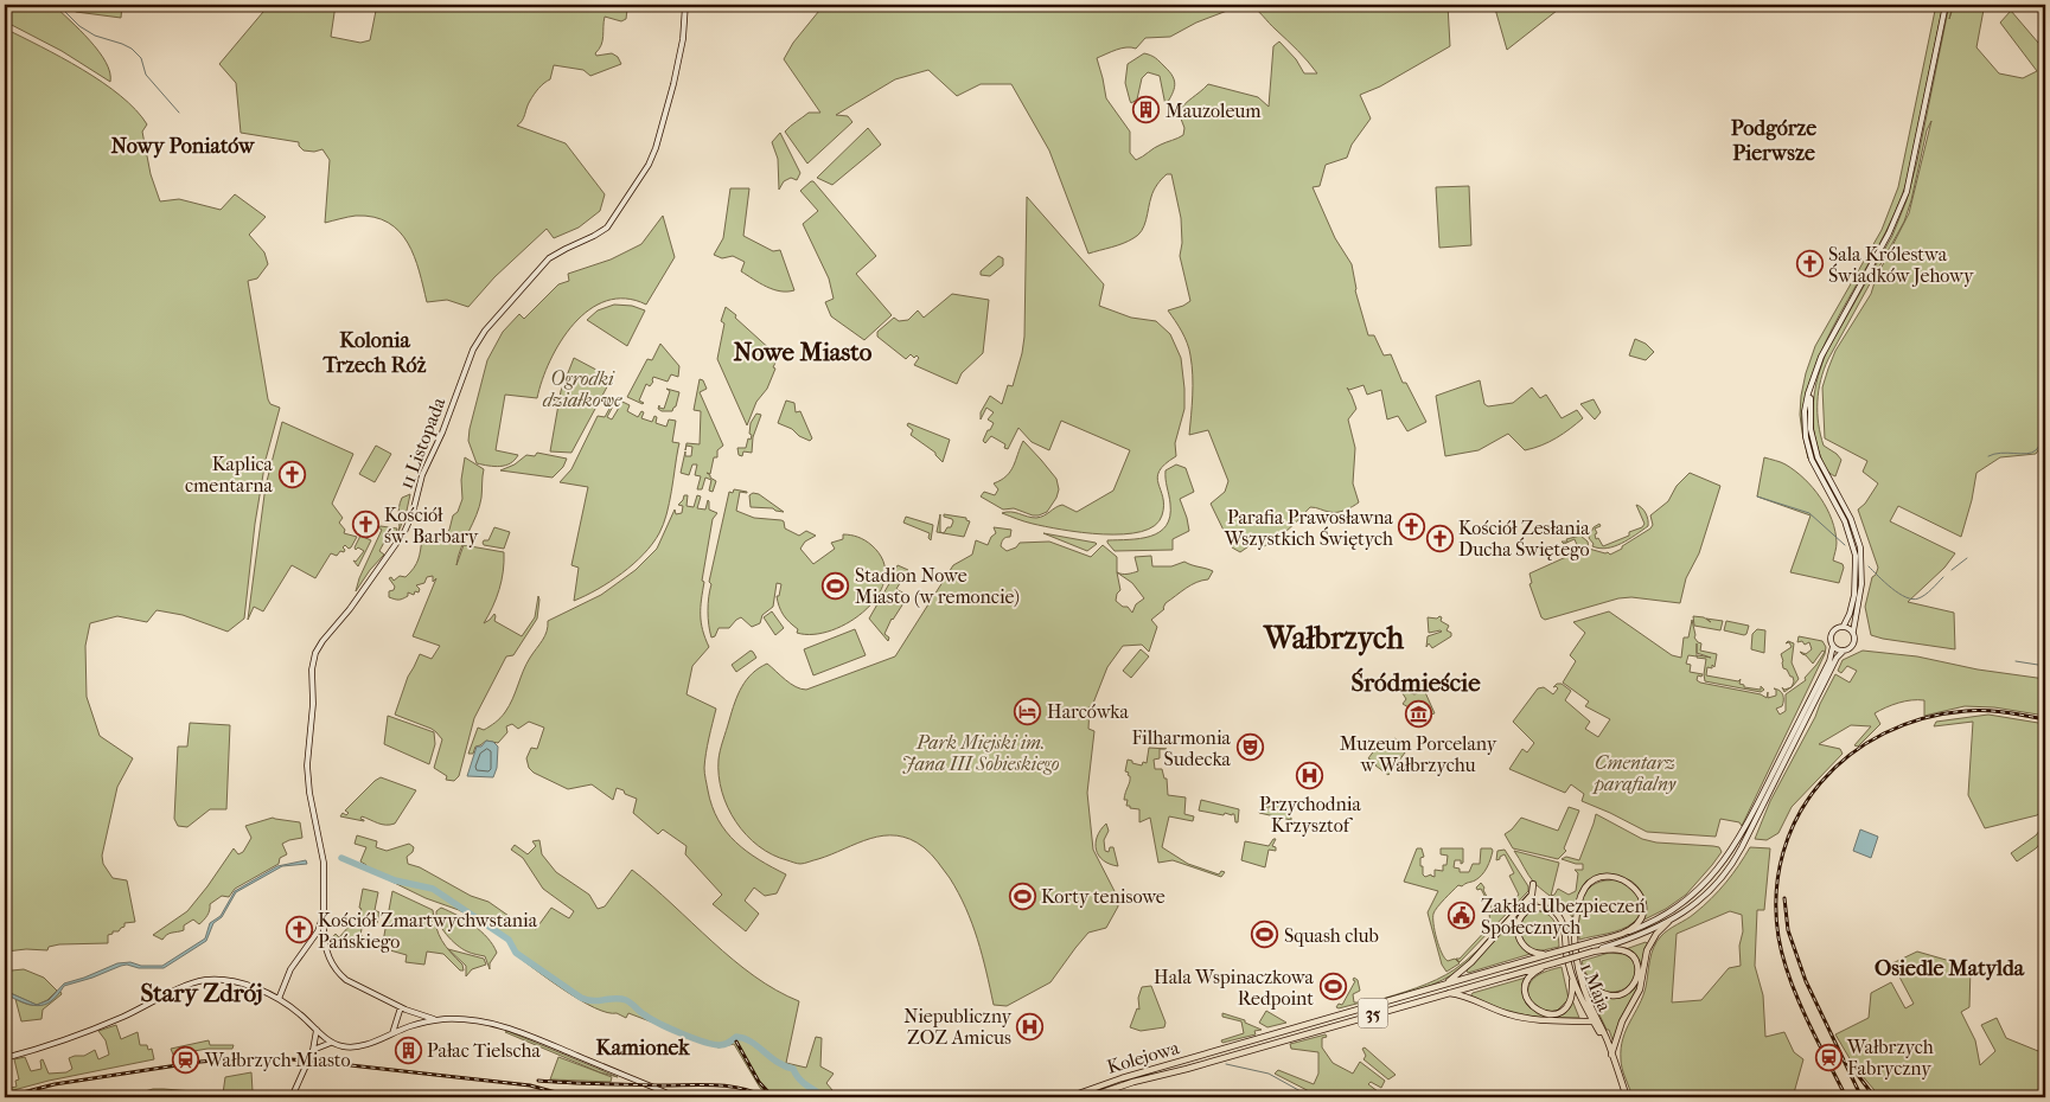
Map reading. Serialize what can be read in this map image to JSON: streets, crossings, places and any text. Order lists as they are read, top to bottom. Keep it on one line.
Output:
{"streets":{"main road":["11 Listopada","1 Maja","35","Kolejowa"]},"crossings":[["1 Maja","35"],["35","Kolejowa"]],"districts":["Podgórze Pierwsze","Nowy Poniatów","Kolonia Trzech Róż","Nowe Miasto","Wałbrzych","Śródmieście","Osiedle Matylda","Stary Zdrój","Kamionek"],"parks":["Ogrodki działkowe","Park Miejski im. Jana III Sobieskiego","Cmentarz parafialny"],"places":{"building":["Mauzoleum","Pałac Tielscha"],"church":["Sala Królestwa Świadków Jehowy","Kaplica cmentarna","Kościół św. Barbary","Parafia Prawosławna Wszystkich Świętych","Kościół Zesłania Ducha Świętego","Kościół Zmartwychwstania Pańskiego"],"sports":["Stadion Nowe Miasto (w remoncie)","Korty tenisowe","Squash club","Hala Wspinaczkowa Redpoint"],"hotel":["Harcówka"],"museum":["Muzeum Porcelany w Wałbrzychu"],"theatre":["Filharmonia Sudecka"],"hospital":["Przychodnia Krzysztof","Niepubliczny ZOZ Amicus"],"public building":["Zakład Ubezpieczeń Społecznych"],"station":["Wałbrzych Fabryczny","Wałbrzych Miasto"]}}
